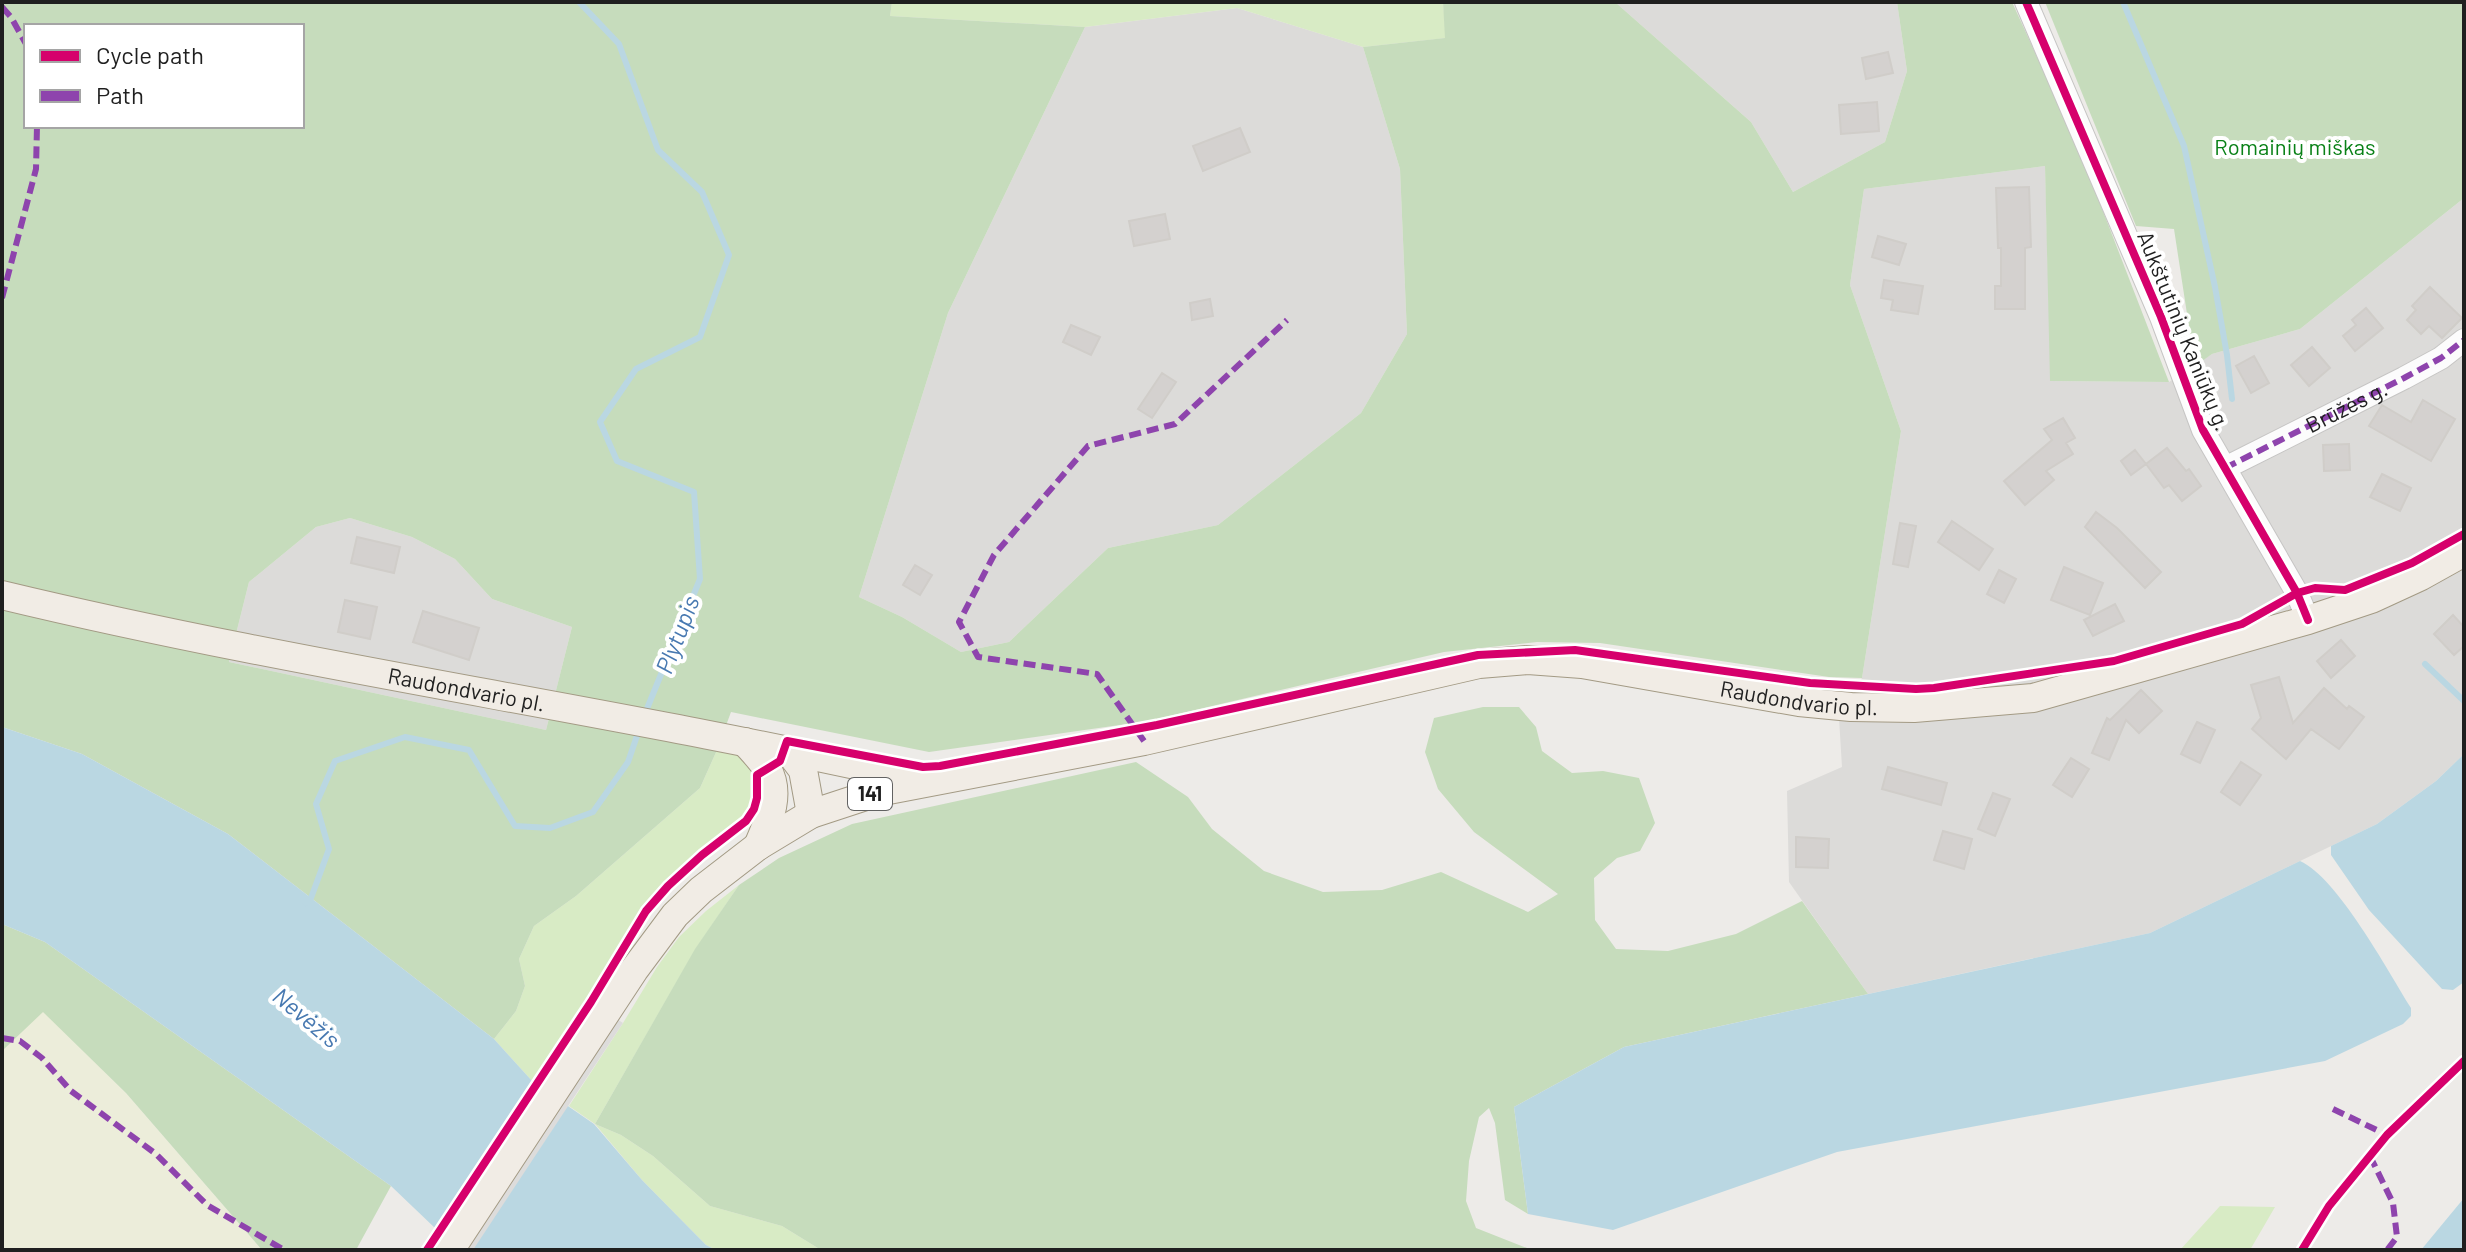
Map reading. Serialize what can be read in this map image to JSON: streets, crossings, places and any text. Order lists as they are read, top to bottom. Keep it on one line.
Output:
{"streets":{"main road":["Raudondvario pl.","141"],"street":["Aukštutinių Kaniūkų g.","Brūžės g."]},"crossings":[["Aukštutinių Kaniūkų g.","Brūžės g."],["Aukštutinių Kaniūkų g.","Raudondvario pl."],["Raudondvario pl.","141"]],"water":["Plytupis","Nevėžis"],"parks":["Romainių miškas"],"legend":["Cycle path","Path"]}
